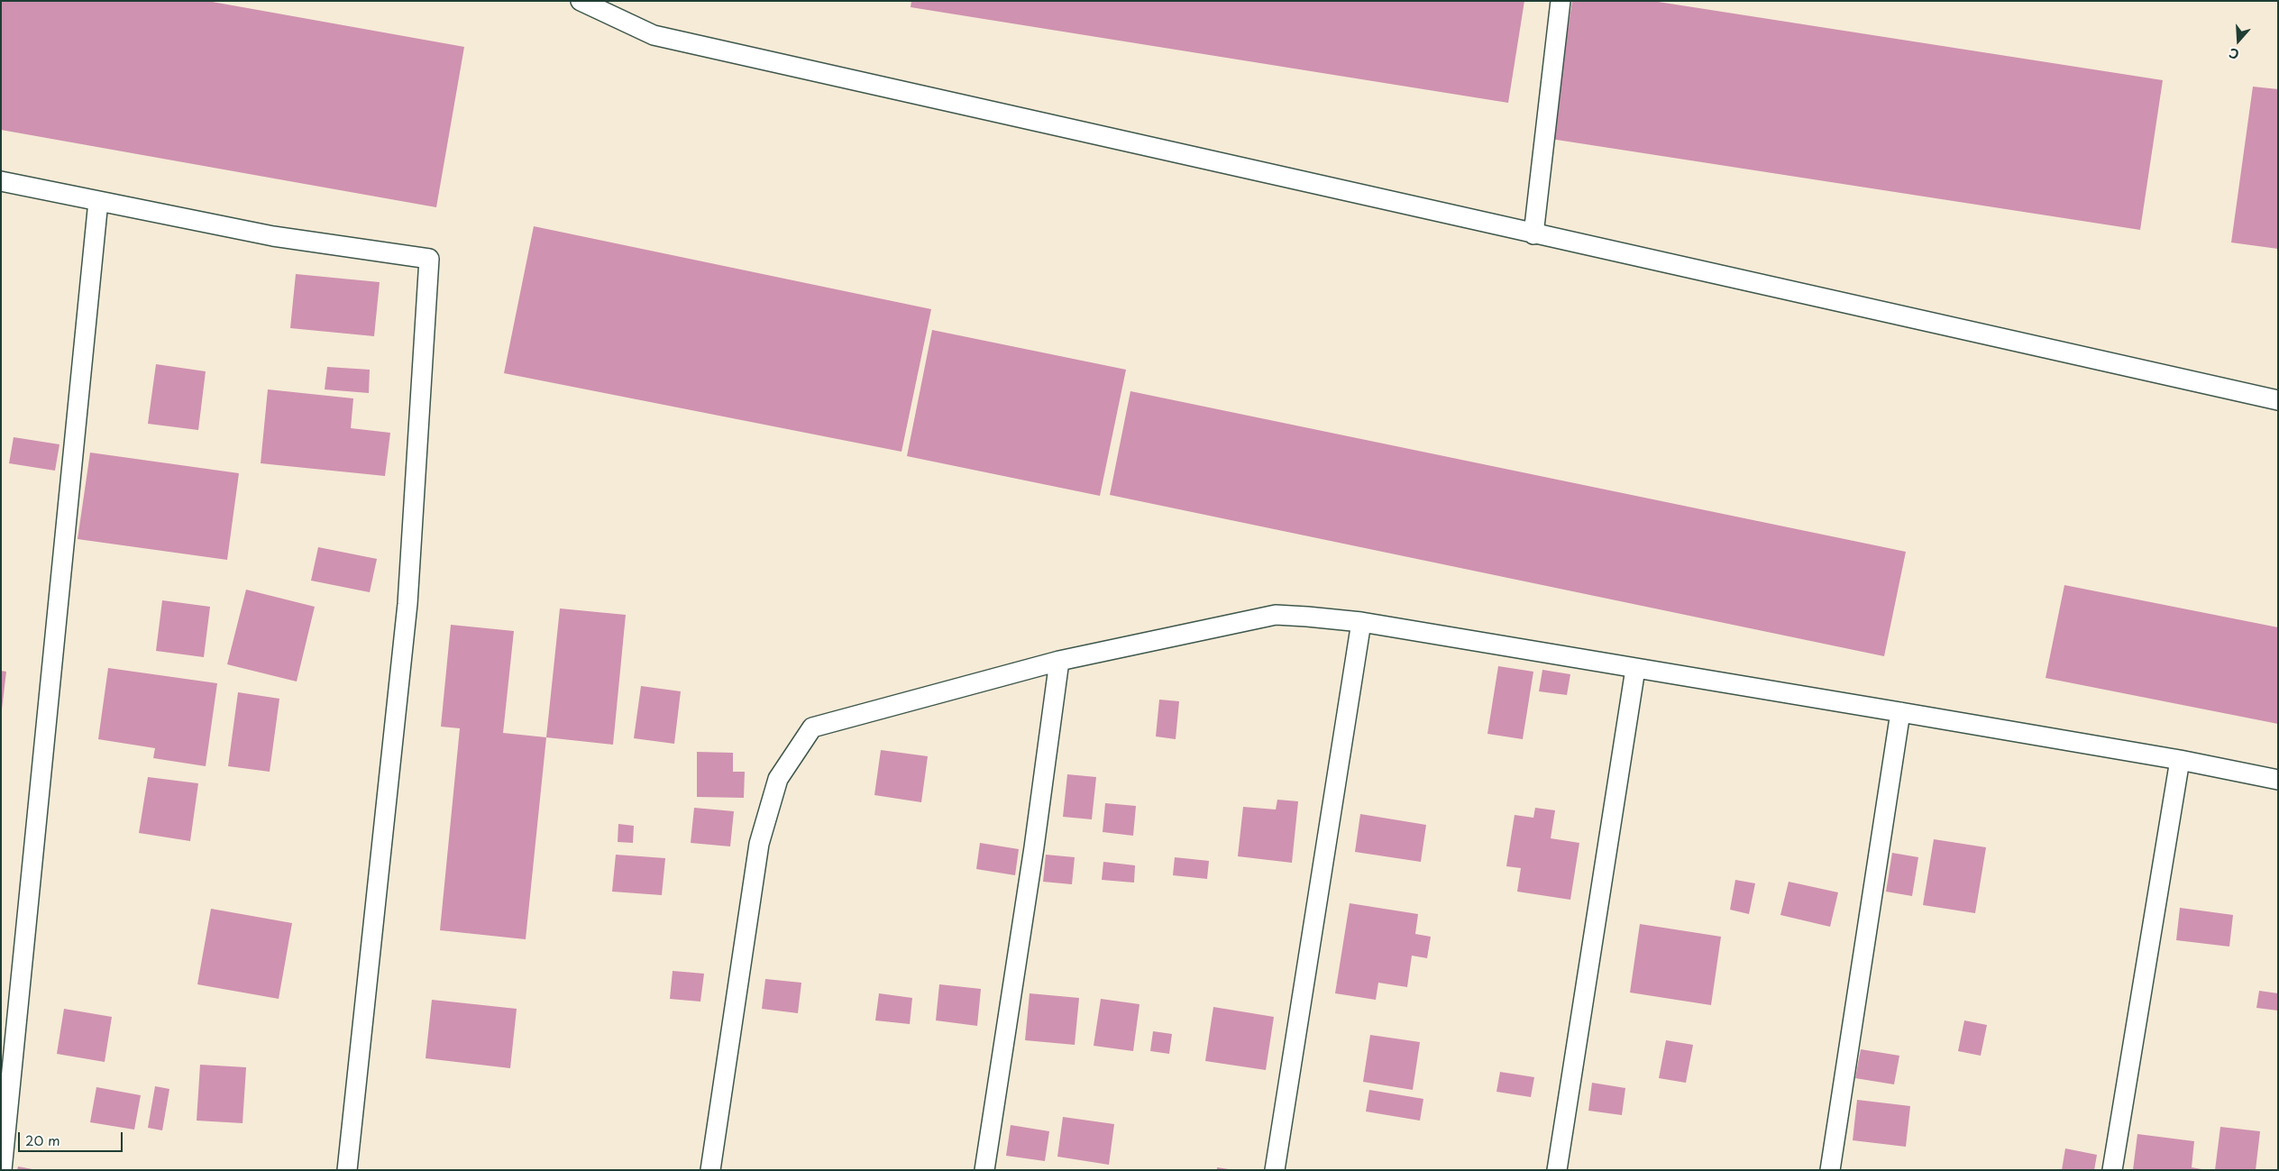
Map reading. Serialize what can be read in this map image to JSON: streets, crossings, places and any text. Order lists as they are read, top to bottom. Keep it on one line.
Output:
{"scale_bar":"20 m","north":"bottom"}
